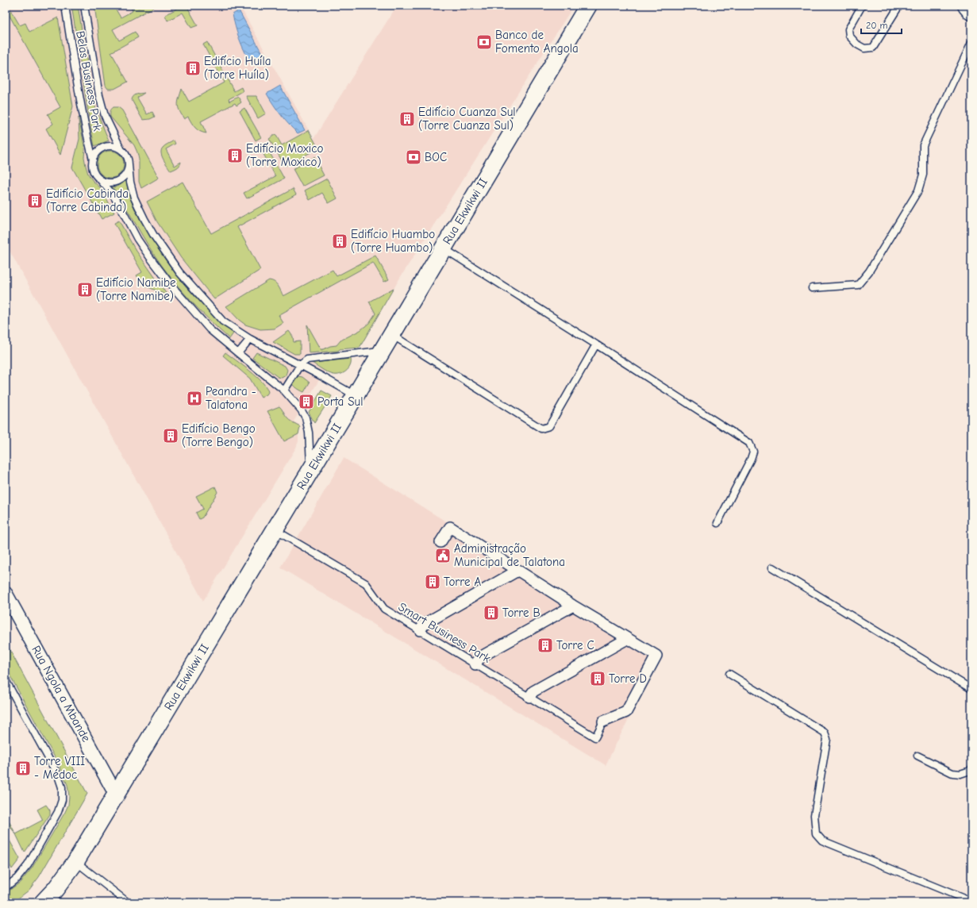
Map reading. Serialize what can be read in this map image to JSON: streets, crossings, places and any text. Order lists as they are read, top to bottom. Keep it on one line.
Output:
{"streets":{"street":["Rua Ekwikwi II","Rua Ngola a Mbande"],"lane":["Belas Business Park","Smart Business Park"]},"crossings":[["Belas Business Park","Rua Ekwikwi II"],["Rua Ekwikwi II","Smart Business Park"],["Rua Ekwikwi II","Rua Ngola a Mbande"]],"places":{"bank":["Banco de Fomento Angola","BOC"],"building":["Edifício Huíla (Torre Huíla)","Edifício Cuanza Sul (Torre Cuanza Sul)","Edifício Moxico (Torre Moxico)","Edifício Cabinda (Torre Cabinda)","Edifício Huambo (Torre Huambo)","Edifício Namibe (Torre Namibe)","Porta Sul","Edifício Bengo (Torre Bengo)","Torre A","Torre B","Torre C","Torre D","Torre VIII - Médoc"],"hospital":["Peandra - Talatona"],"public building":["Administração Municipal de Talatona"]},"scale_bar":"20 m"}
